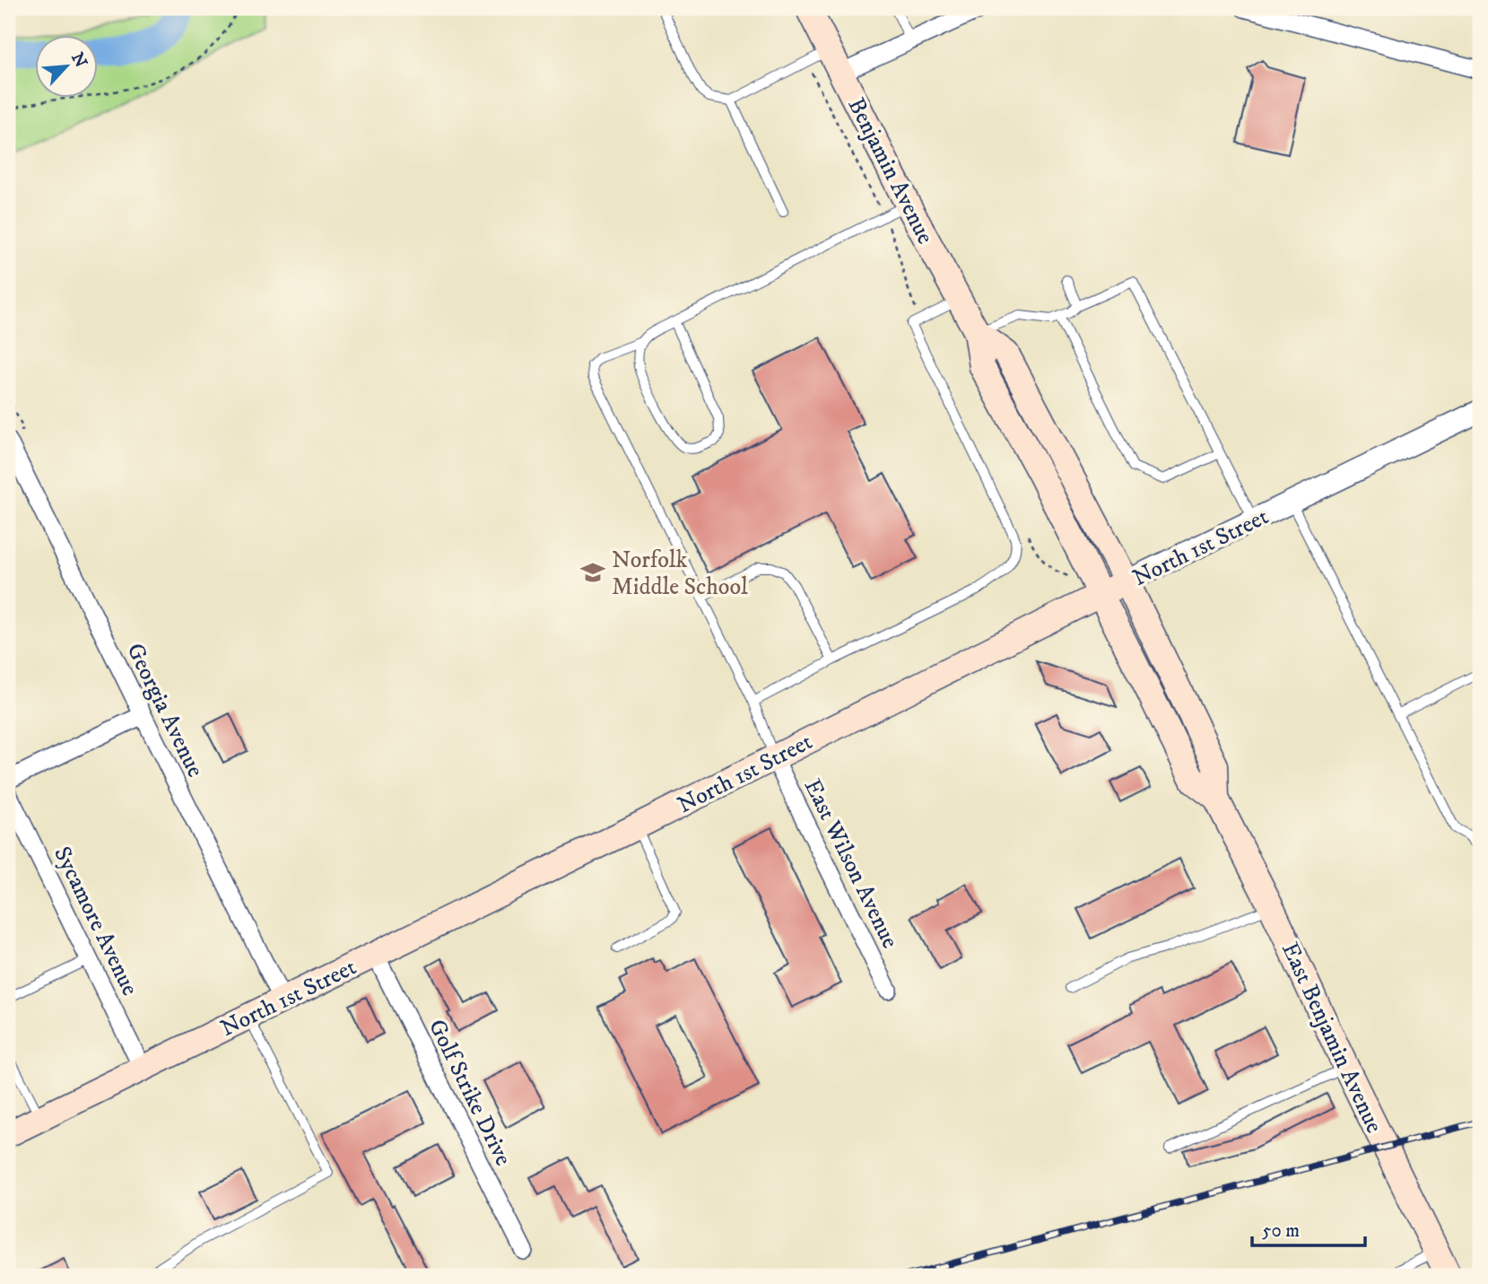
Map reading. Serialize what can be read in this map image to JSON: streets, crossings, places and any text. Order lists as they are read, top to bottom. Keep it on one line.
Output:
{"streets":{"main road":["Benjamin Avenue","North 1st Street","East Benjamin Avenue"],"street":["Georgia Avenue","East Wilson Avenue","Sycamore Avenue","Golf Strike Drive"]},"crossings":[["Benjamin Avenue","North 1st Street"],["Benjamin Avenue","East Benjamin Avenue"],["North 1st Street","Georgia Avenue"],["North 1st Street","East Wilson Avenue"],["North 1st Street","Sycamore Avenue"],["North 1st Street","East Benjamin Avenue"],["North 1st Street","Golf Strike Drive"]],"places":{"school or university":["Norfolk Middle School"]},"scale_bar":"50 m","north":"top right"}
